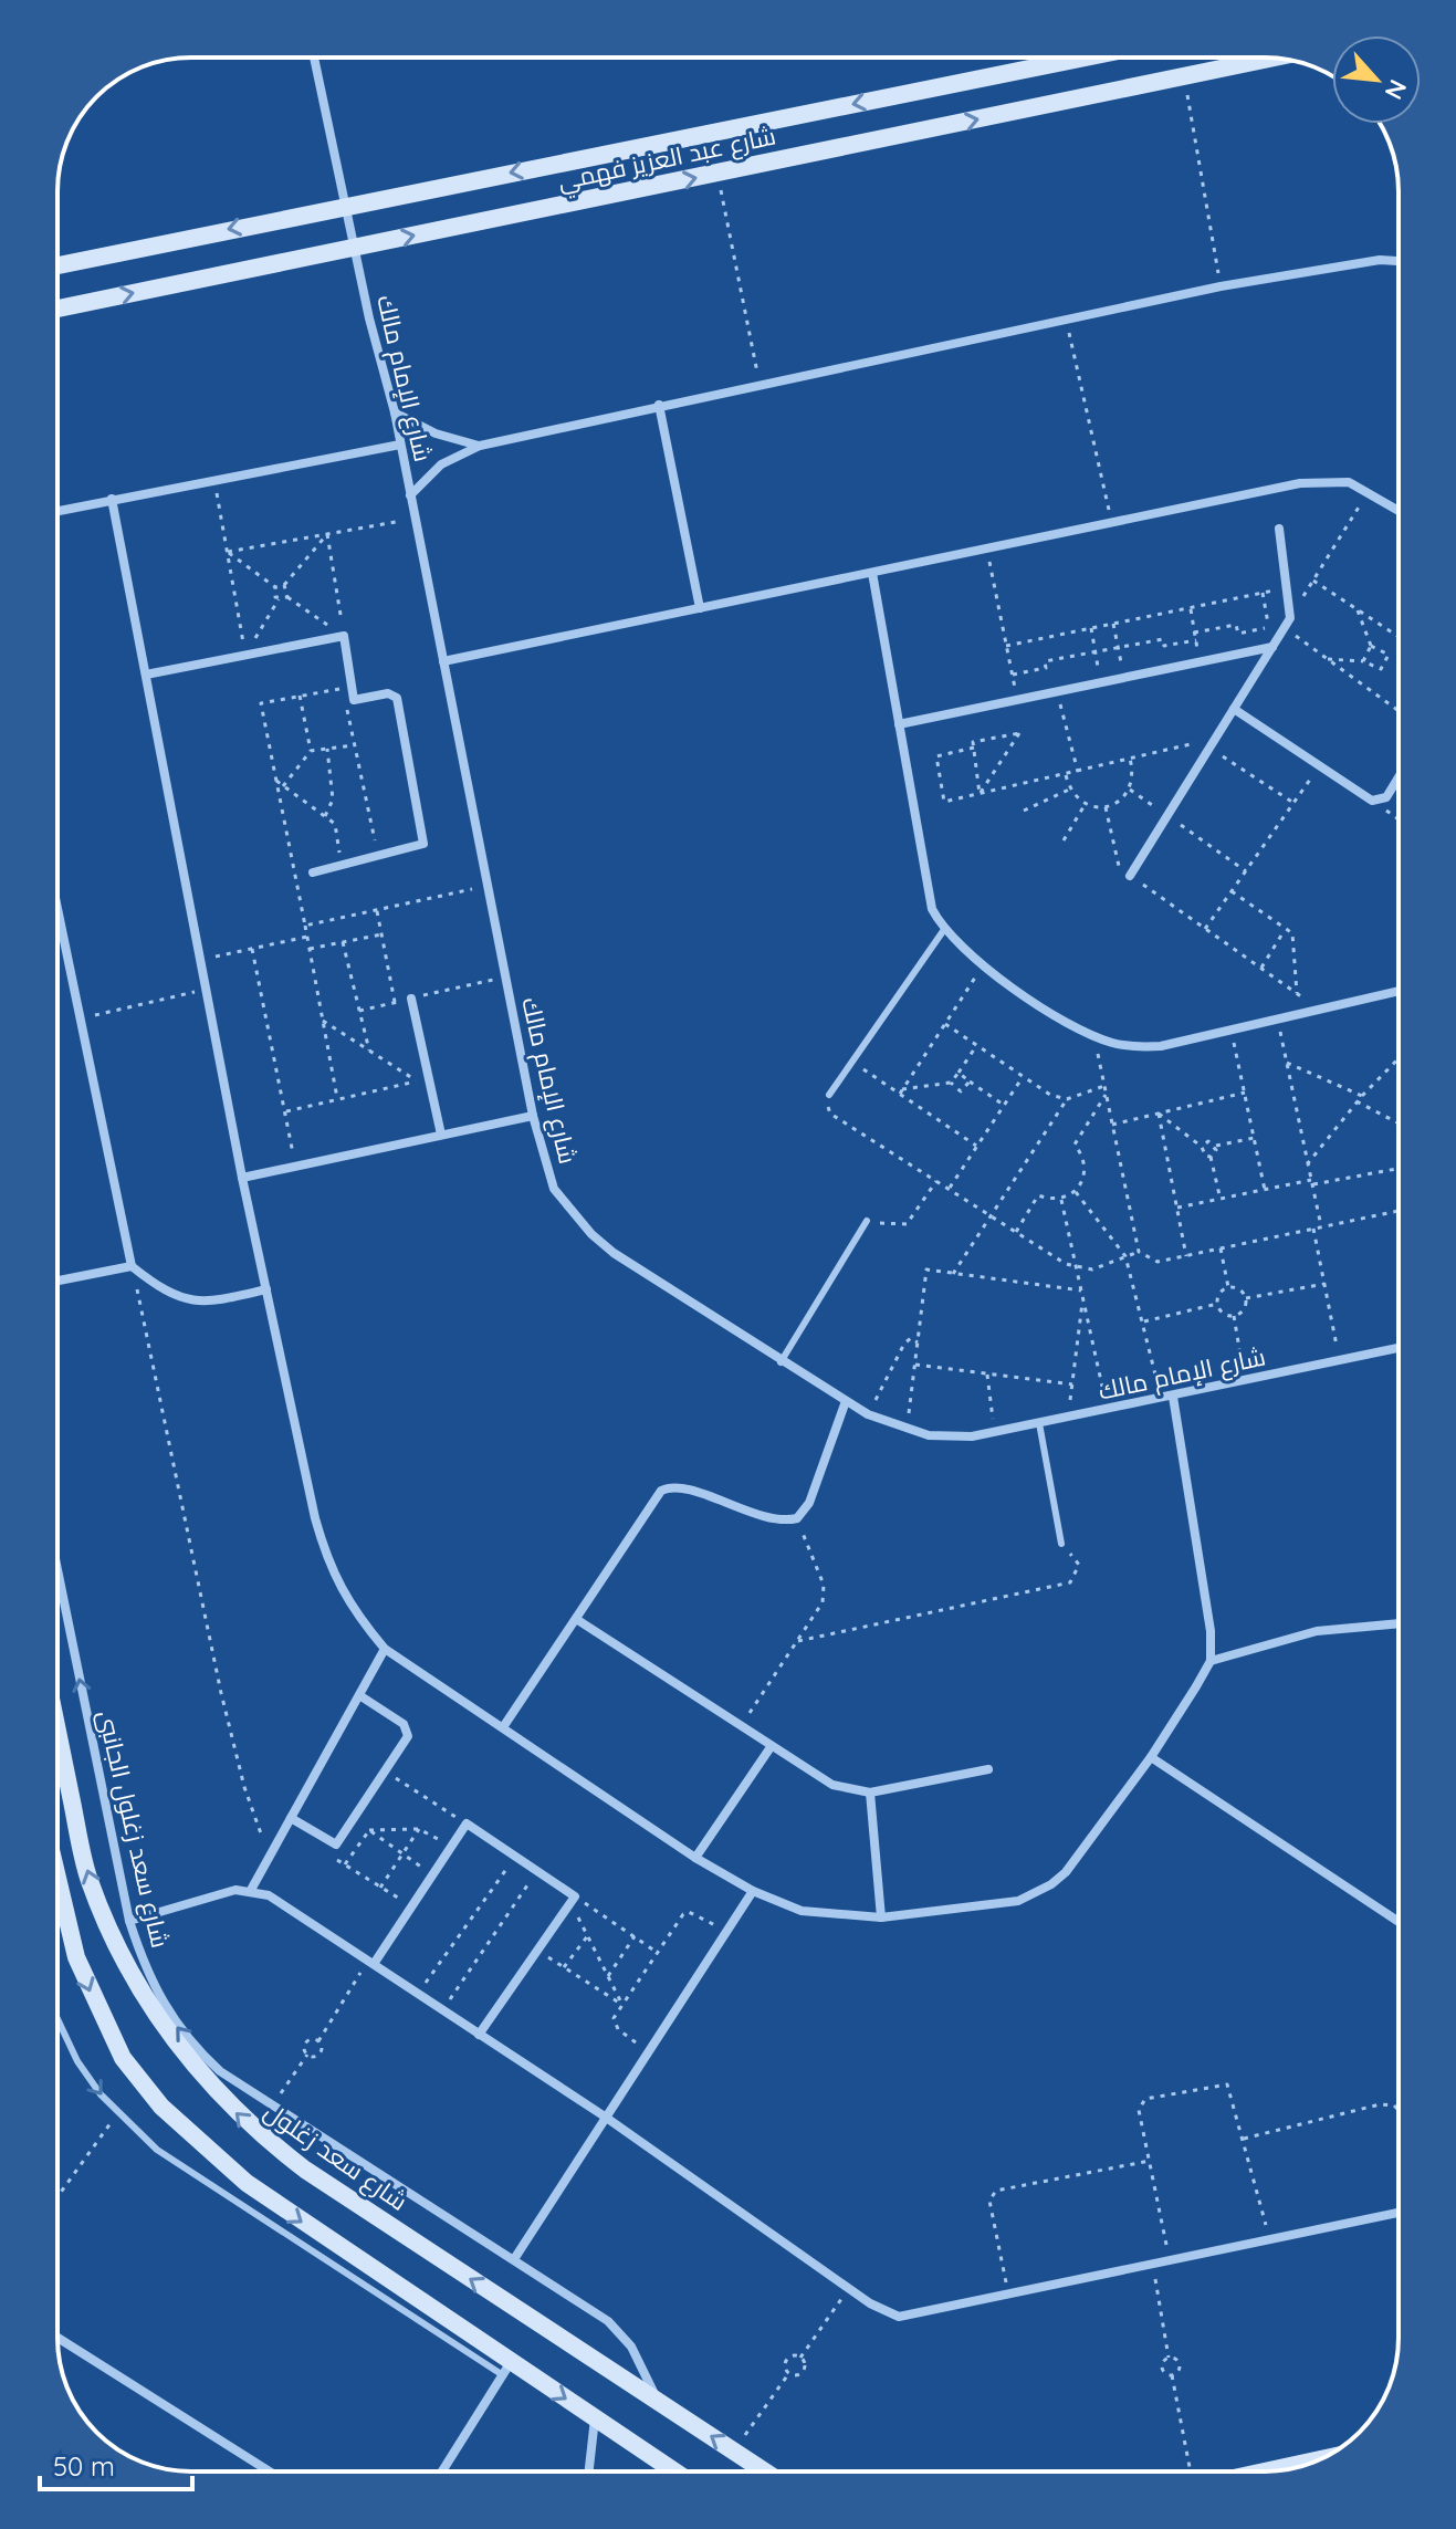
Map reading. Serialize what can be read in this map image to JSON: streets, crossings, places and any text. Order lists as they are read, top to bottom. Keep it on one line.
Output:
{"streets":{"street":["شارع عبد العزيز فهمي","شارع الإمام مالك","شارع سعد زغلول الجانبى","شارع سعد زغلول"]},"crossings":[["شارع عبد العزيز فهمي","شارع الإمام مالك"],["شارع سعد زغلول الجانبى","شارع سعد زغلول"]],"scale_bar":"50 m","north":"bottom right"}
